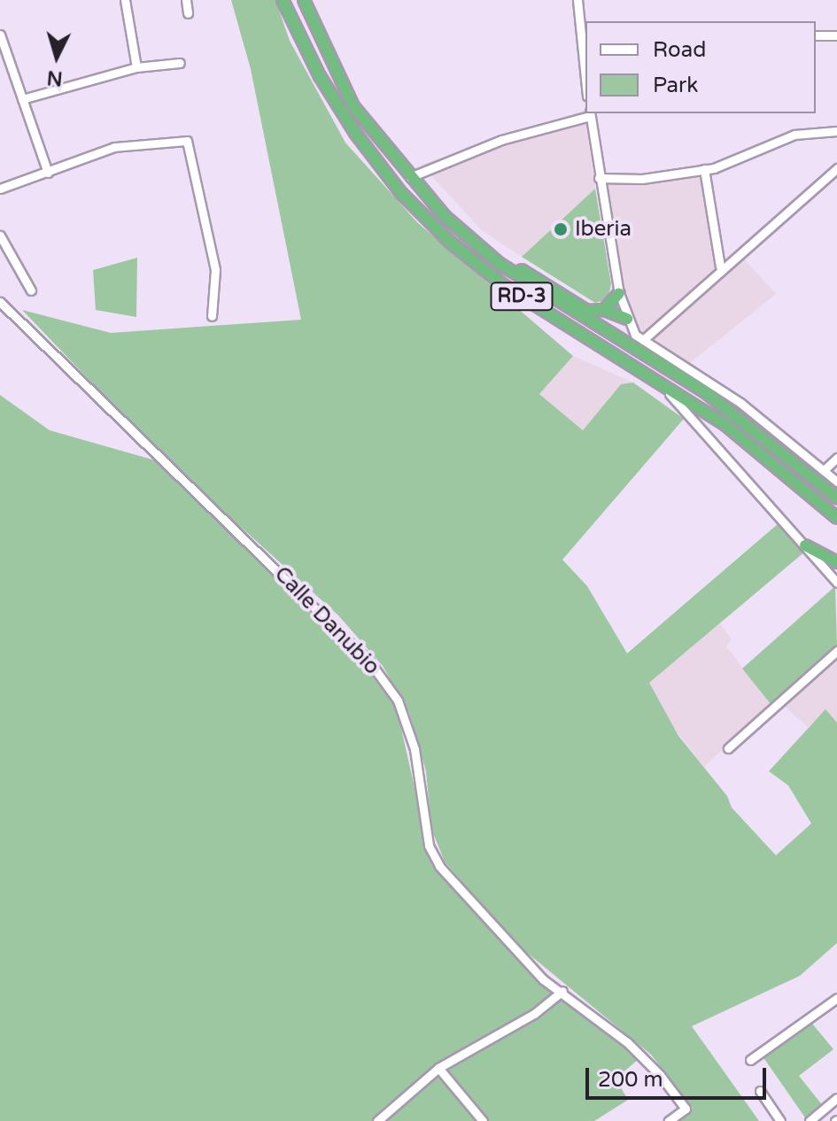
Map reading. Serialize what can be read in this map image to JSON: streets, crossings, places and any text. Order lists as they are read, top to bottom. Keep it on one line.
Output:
{"streets":{"highway":["RD-3"],"street":["Calle Danubio"]},"places":["Iberia"],"legend":["Road","Park"],"scale_bar":"200 m","north":"bottom"}
